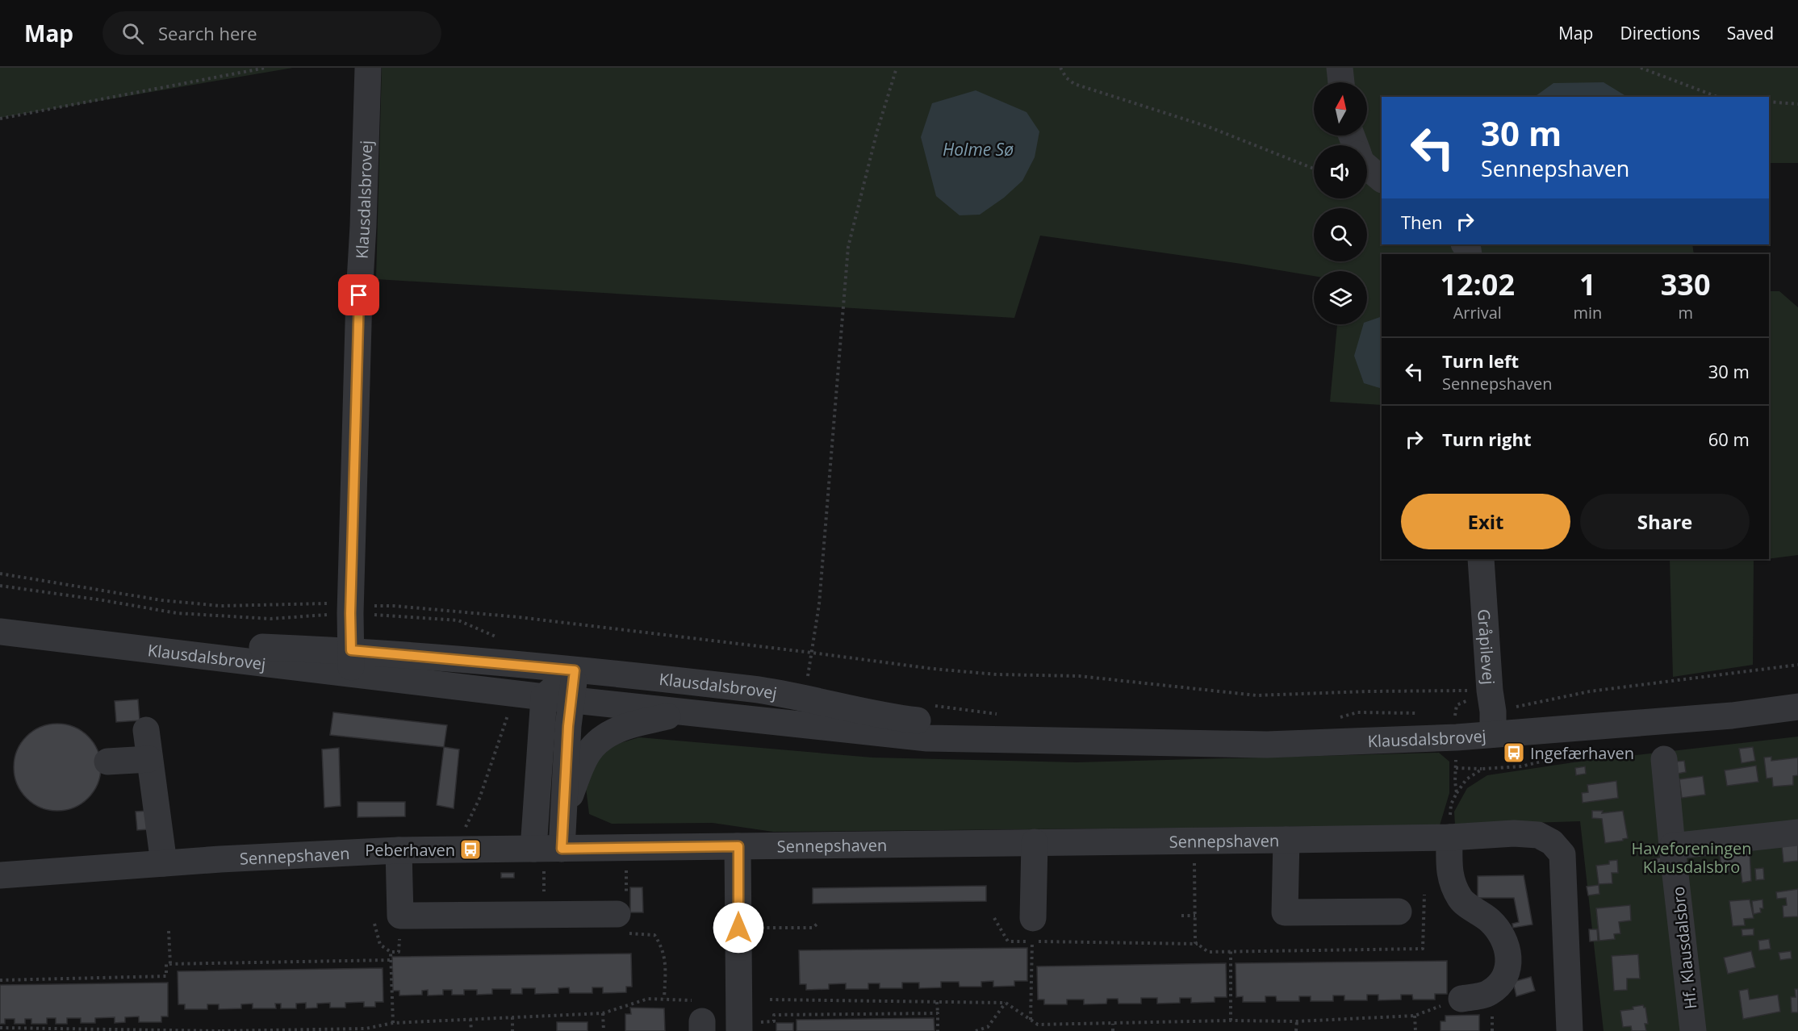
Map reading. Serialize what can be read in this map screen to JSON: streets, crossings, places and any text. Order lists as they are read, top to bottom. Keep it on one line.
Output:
{"streets":{"street":["Klausdalsbrovej","Gråpilevej","Sennepshaven","Hf. Klausdalsbro"]},"crossings":[["Klausdalsbrovej","Gråpilevej"]],"water":["Holme Sø"],"parks":["Haveforeningen Klausdalsbro"],"places":{"bus stop":["Ingefærhaven","Peberhaven"]},"north":"top","page":{"header":"Map","search":"Search here","nav":["Map","Directions","Saved"],"turn":["30 m","Sennepshaven"],"then":"Then","eta":["12:02","Arrival","1","min","330","m"],"list":[{"name":"Turn left","note":"Sennepshaven","value":"30 m"},{"name":"Turn right","value":"60 m"}],"buttons":["Exit","Share"]}}
